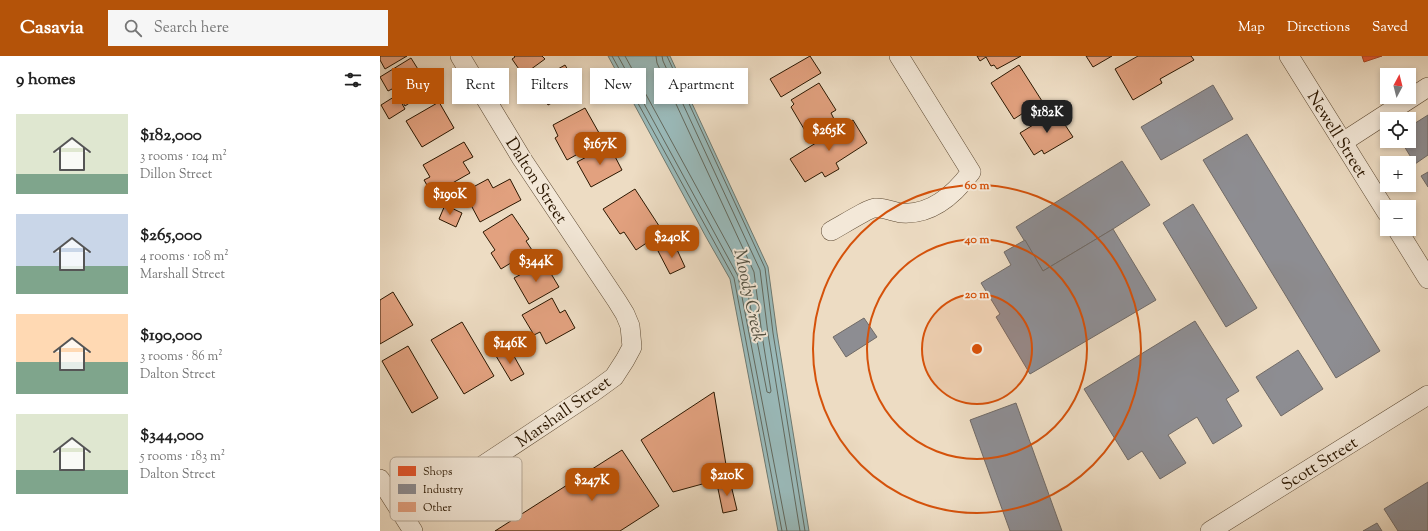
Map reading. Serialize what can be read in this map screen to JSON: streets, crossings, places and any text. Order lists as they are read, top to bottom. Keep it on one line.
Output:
{"streets":{"street":["Newell Street","Dalton Street","Marshall Street","Scott Street"]},"crossings":[["Dalton Street","Marshall Street"]],"water":["Moody Creek"],"legend":["Shops","Industry","Other"],"north":"top","page":{"header":"Casavia","search":"Search here","nav":["Map","Directions","Saved"],"heading":"9 homes","map_buttons":["+","−"],"chip":["Buy","Rent","Filters","New","Apartment"],"price":["$182K","$265K","$167K","$190K","$240K","$344K","$146K","$210K","$247K"],"list":[{"name":"$182,000","note":"3 rooms · 104 m² · Dillon Street"},{"name":"$265,000","note":"4 rooms · 108 m² · Marshall Street"},{"name":"$190,000","note":"3 rooms · 86 m² · Dalton Street"},{"name":"$344,000","note":"5 rooms · 183 m² · Dalton Street"}]},"rings":["60 m","40 m","20 m"]}
